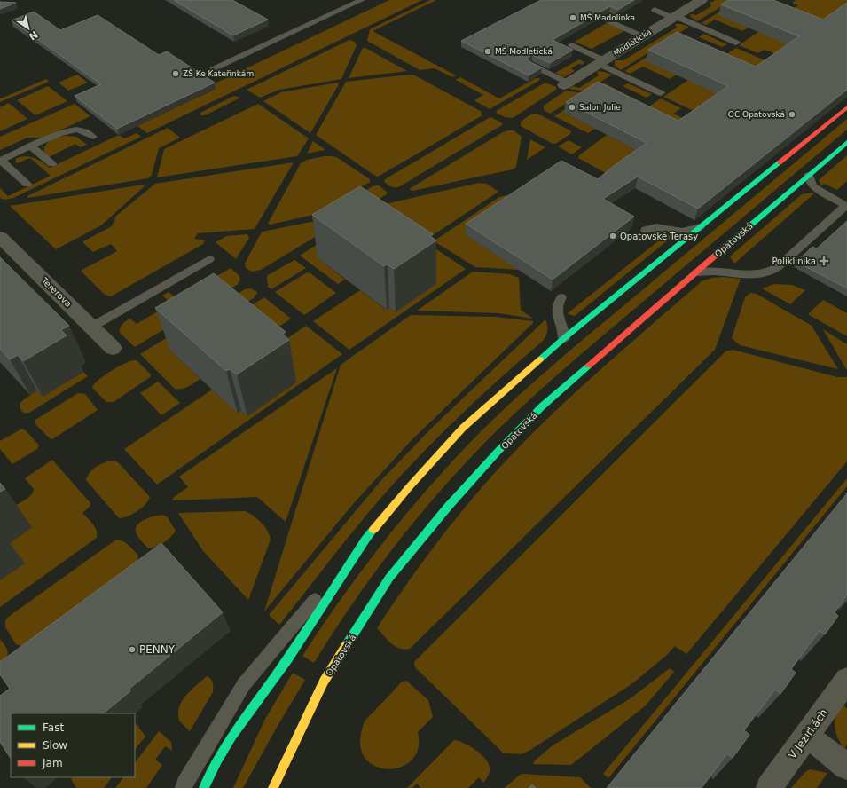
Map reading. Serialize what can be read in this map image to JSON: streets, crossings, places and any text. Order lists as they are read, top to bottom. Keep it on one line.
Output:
{"streets":{"main road":["Opatovská"],"street":["Modletická","Tererova","V Jezírkách"]},"places":{"other":["MŠ Madolinka","MŠ Modletická","ZŠ Ke Kateřinkám","Salon Julie","OC Opatovská","Opatovské Terasy","PENNY"],"health":["Poliklinika"]},"legend":["Fast","Slow","Jam"],"north":"bottom right"}
